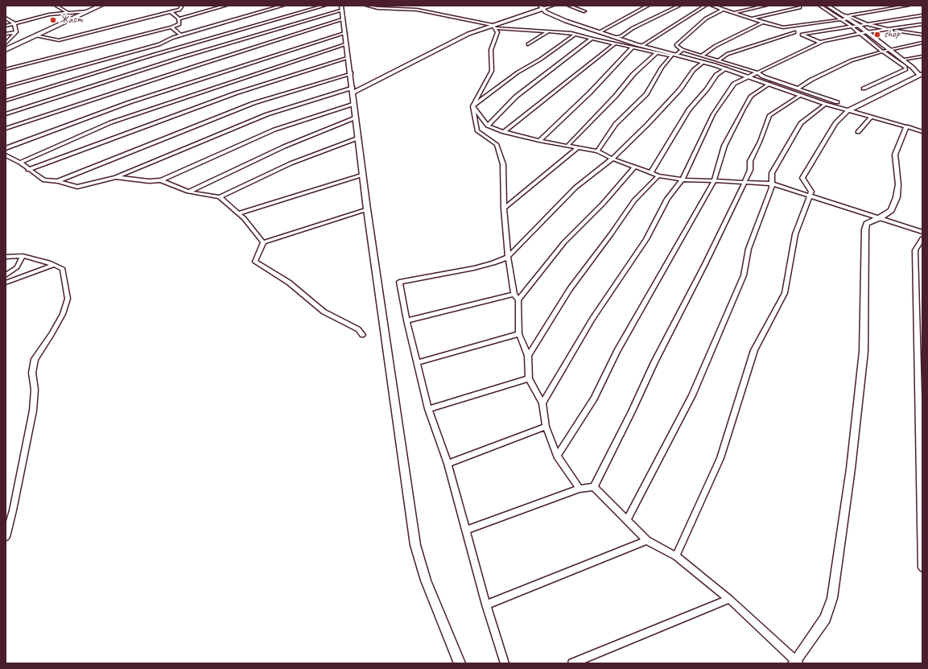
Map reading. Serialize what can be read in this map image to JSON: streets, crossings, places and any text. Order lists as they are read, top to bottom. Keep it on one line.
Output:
{"places":["Жаст","shop"]}
